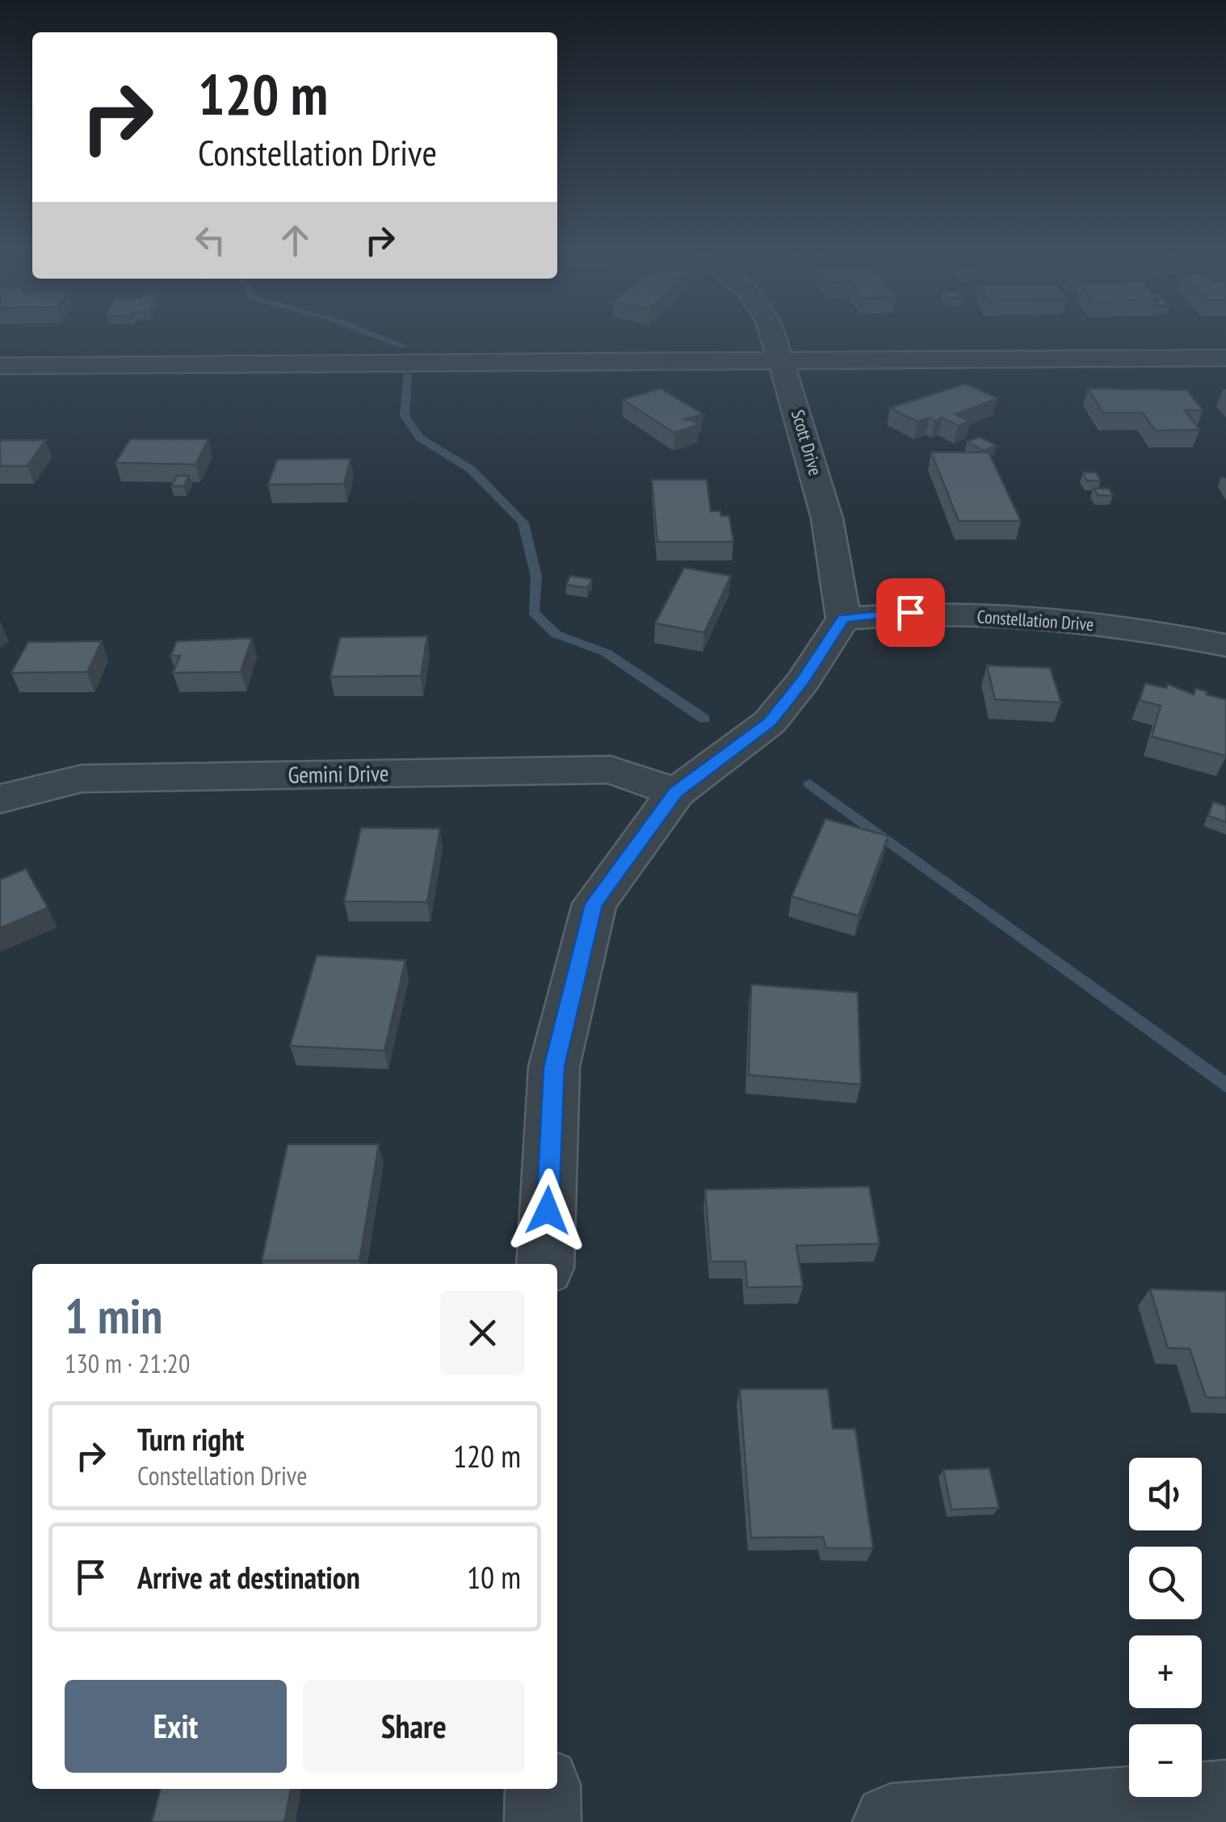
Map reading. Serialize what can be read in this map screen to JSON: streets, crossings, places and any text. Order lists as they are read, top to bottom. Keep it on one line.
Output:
{"streets":{"street":["Scott Drive","Constellation Drive","Gemini Drive"]},"crossings":[["Scott Drive","Constellation Drive"]],"page":{"turn":["120 m","Constellation Drive"],"heading":["1 min","130 m · 21:20"],"list":[{"name":"Turn right","note":"Constellation Drive","value":"120 m"},{"name":"Arrive at destination","value":"10 m"}],"map_buttons":["+","−"],"buttons":["Exit","Share"]}}
